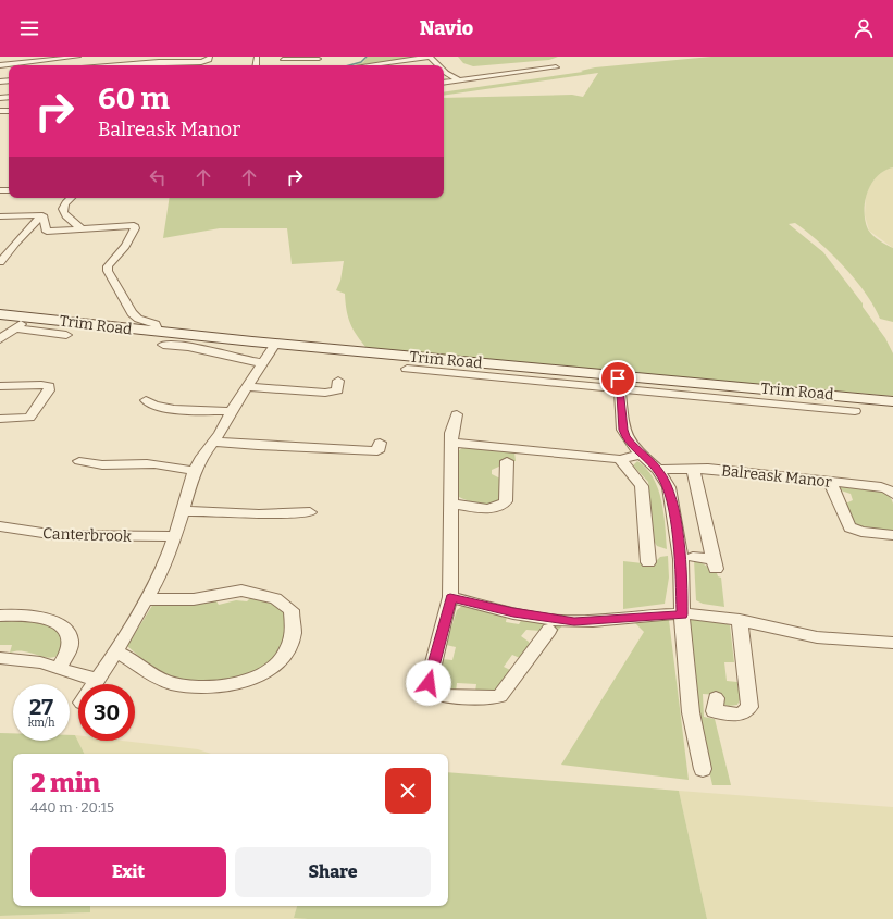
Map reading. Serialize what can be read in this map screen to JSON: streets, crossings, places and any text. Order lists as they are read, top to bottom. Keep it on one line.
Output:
{"streets":{"main road":["Trim Road"],"street":["Balreask Manor","Canterbrook"]},"page":{"header":"Navio","turn":["60 m","Balreask Manor"],"speed":"27 km/h","limit":"30","heading":["2 min","440 m · 20:15"],"buttons":["Exit","Share"]}}
